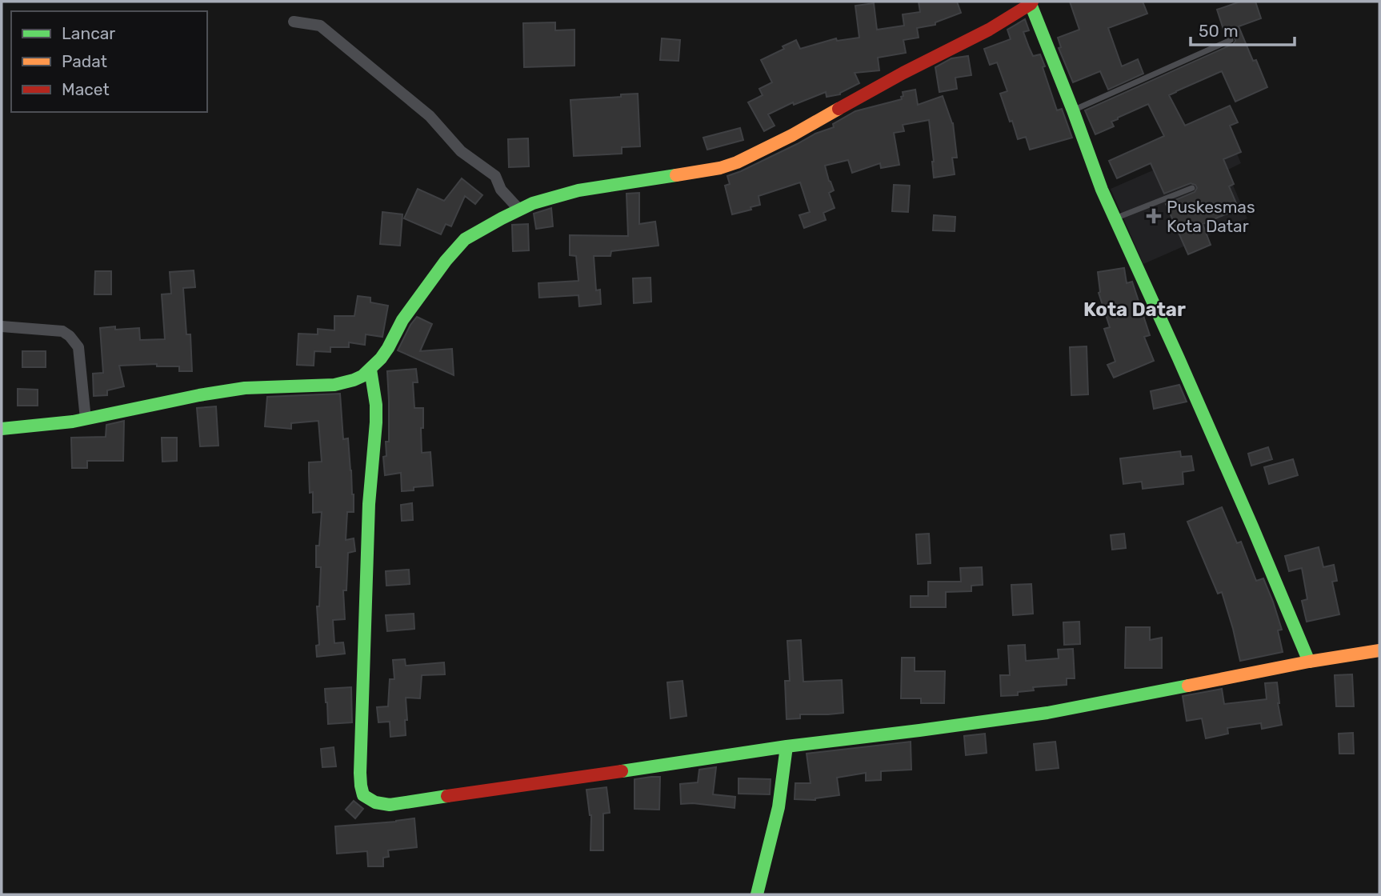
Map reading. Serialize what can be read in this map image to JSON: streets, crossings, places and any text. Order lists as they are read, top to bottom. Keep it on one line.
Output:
{"districts":["Kota Datar"],"places":{"health":["Puskesmas Kota Datar"]},"legend":["Lancar","Padat","Macet"],"scale_bar":"50 m"}
